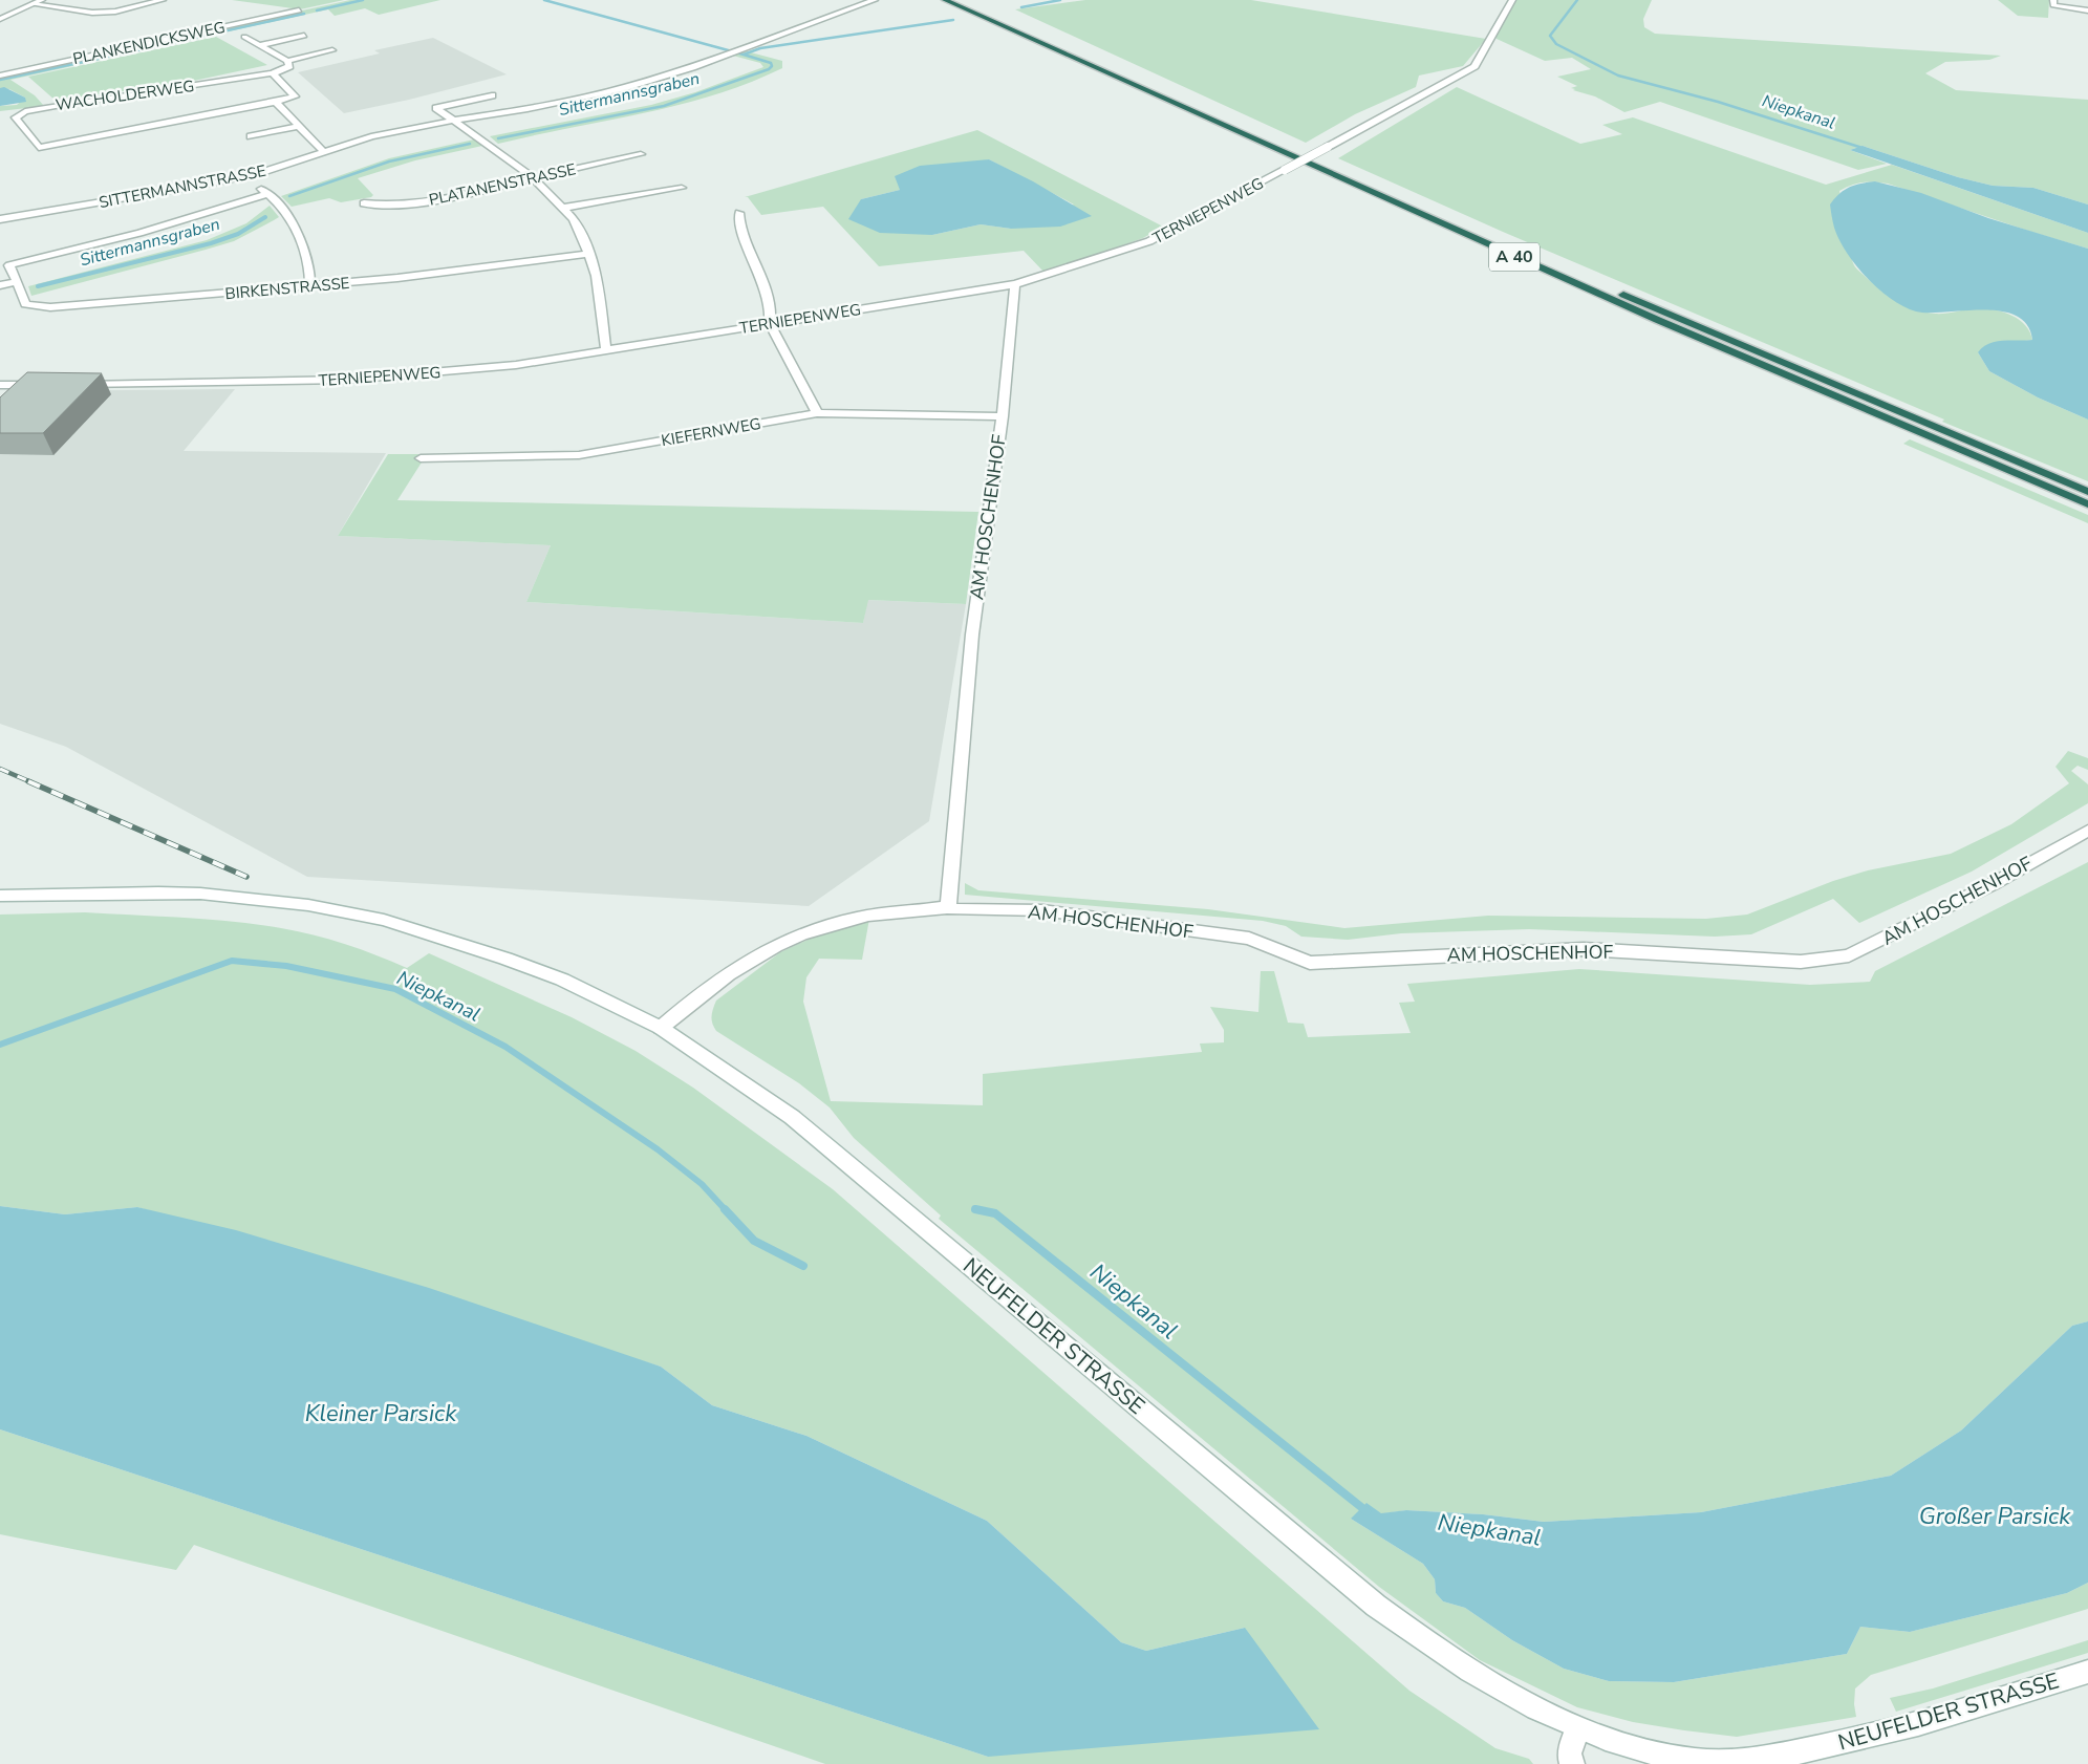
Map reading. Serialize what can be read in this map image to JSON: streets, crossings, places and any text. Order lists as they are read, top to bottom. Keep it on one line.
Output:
{"streets":{"highway":["A 40"],"street":["PLANKENDICKSWEG","WACHOLDERWEG","PLATANENSTRASSE","SITTERMANNSTRASSE","TERNIEPENWEG","BIRKENSTRASSE","KIEFERNWEG","AM HOSCHENHOF","NEUFELDER STRASSE"]},"crossings":[["TERNIEPENWEG","AM HOSCHENHOF"],["KIEFERNWEG","AM HOSCHENHOF"],["AM HOSCHENHOF","NEUFELDER STRASSE"]],"water":["Sittermannsgraben","Niepkanal","Kleiner Parsick","Großer Parsick"]}
